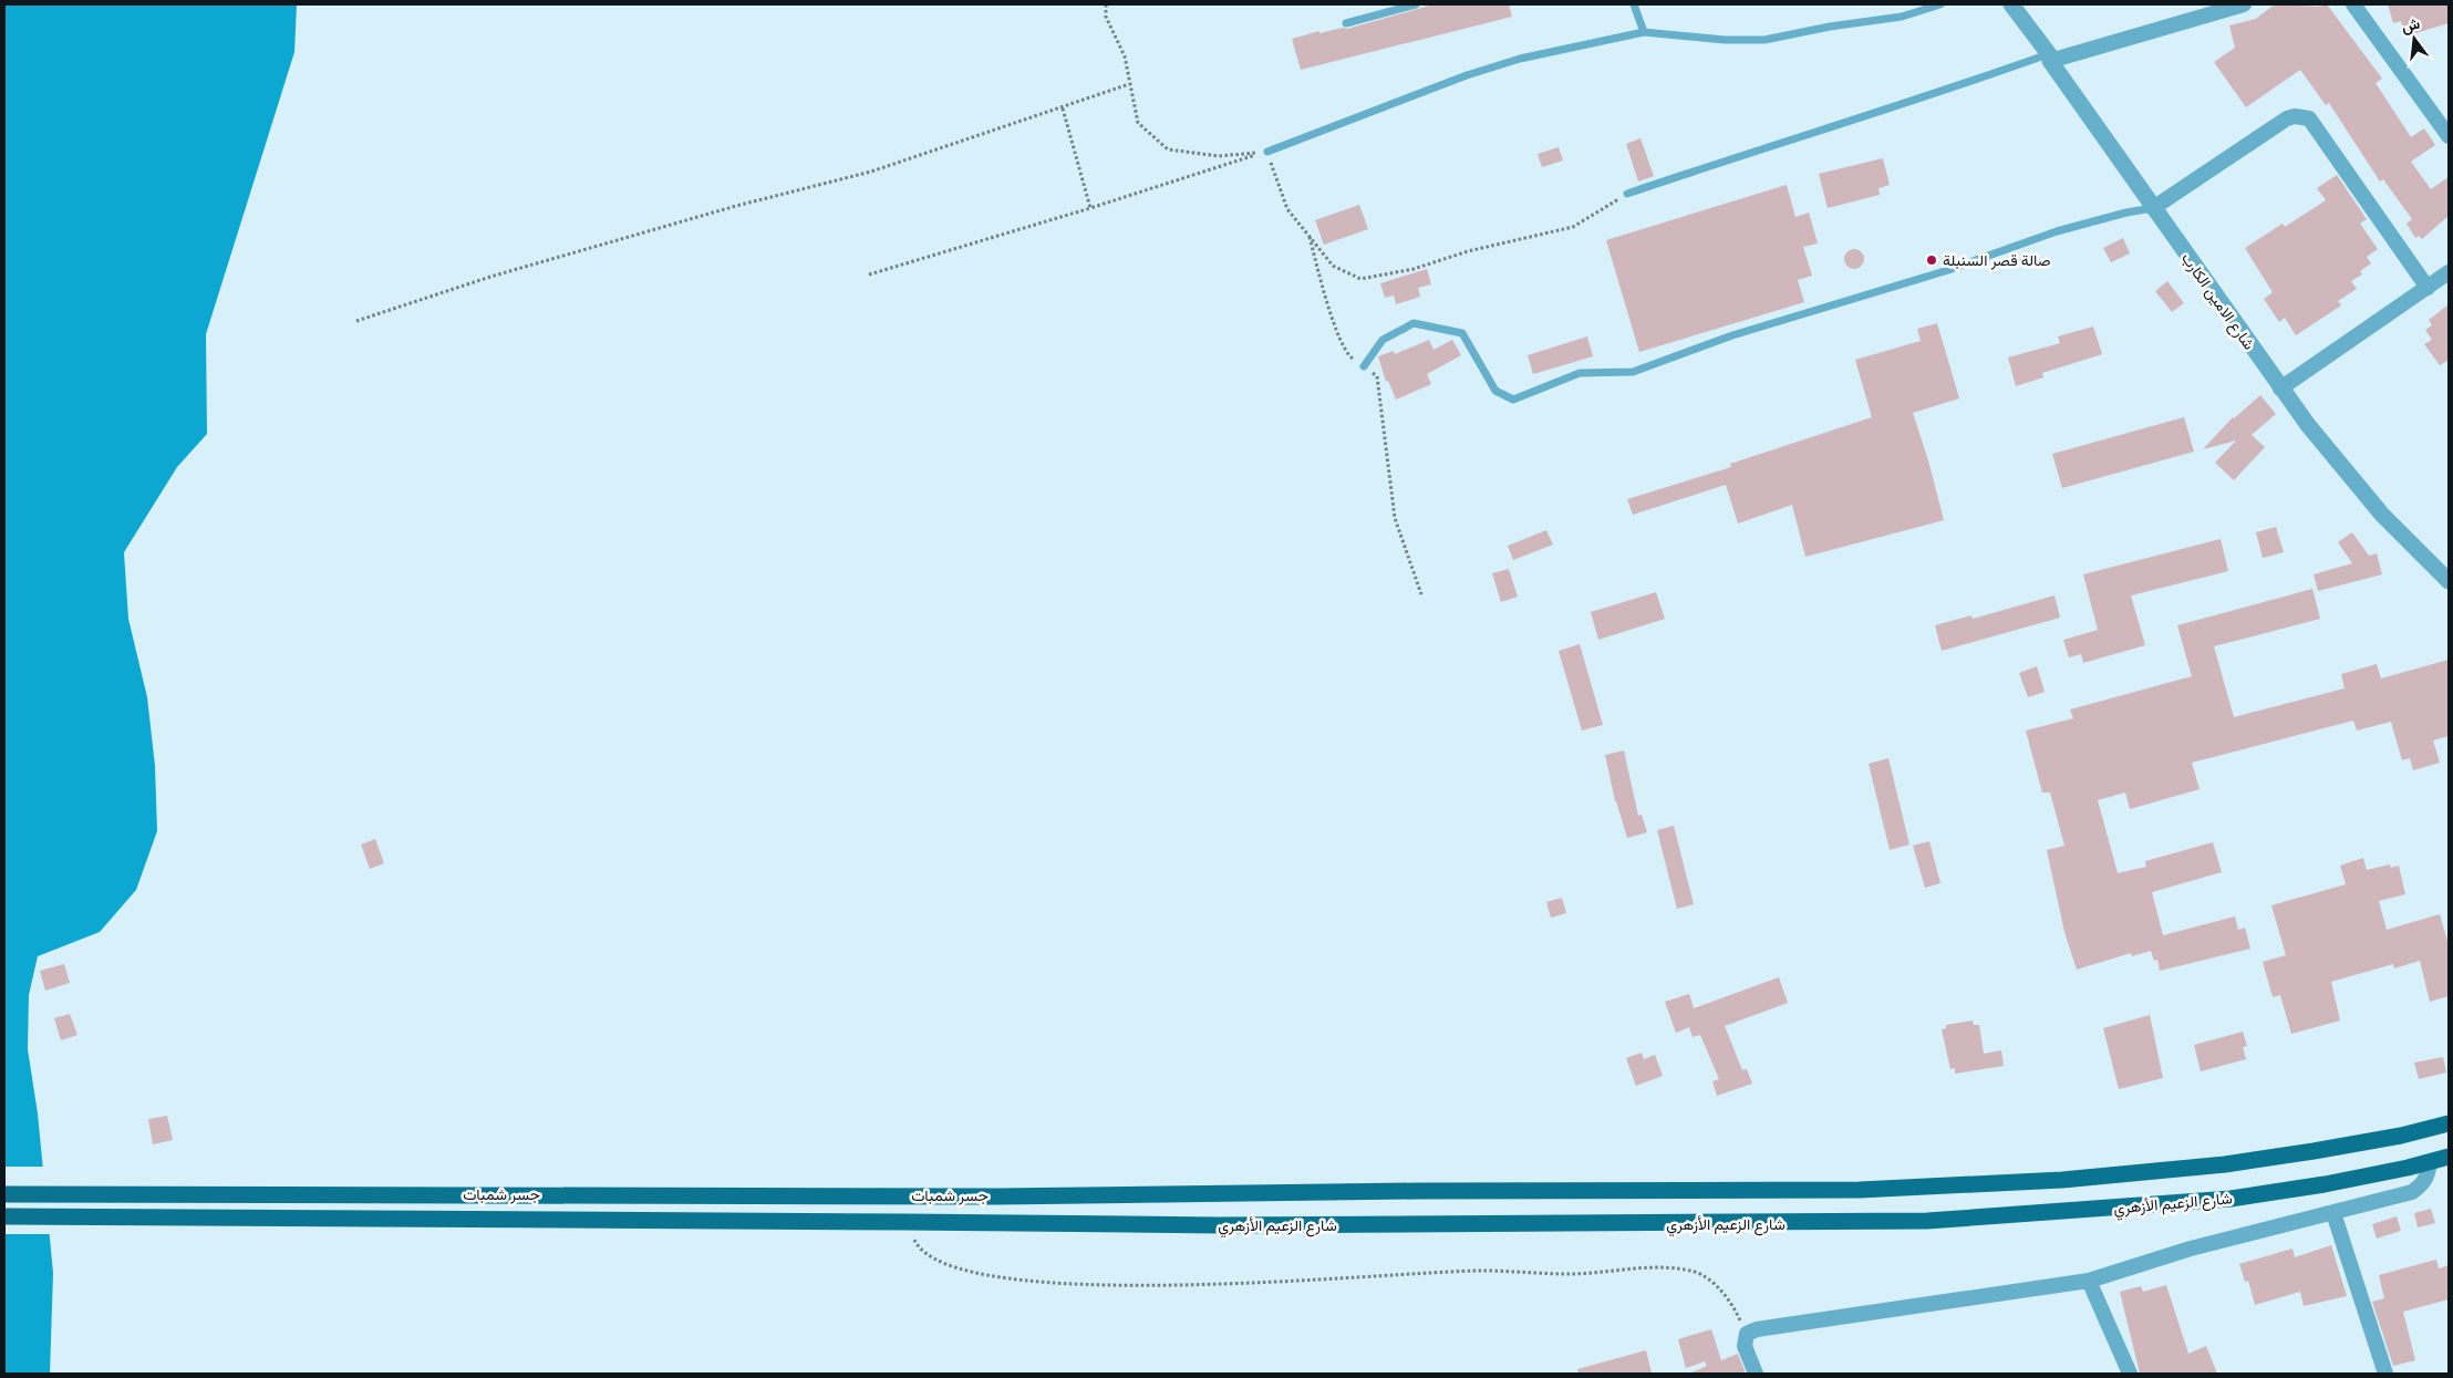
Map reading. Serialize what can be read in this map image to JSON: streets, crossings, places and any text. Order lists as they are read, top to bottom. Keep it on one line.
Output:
{"streets":{"main road":["جسر شمبات","شارع الزعيم الأزهري"],"street":["شارع الامين الكارب"]},"crossings":[["جسر شمبات","شارع الزعيم الأزهري"]],"places":["صالة قصر السنبلة"],"north":"top"}
